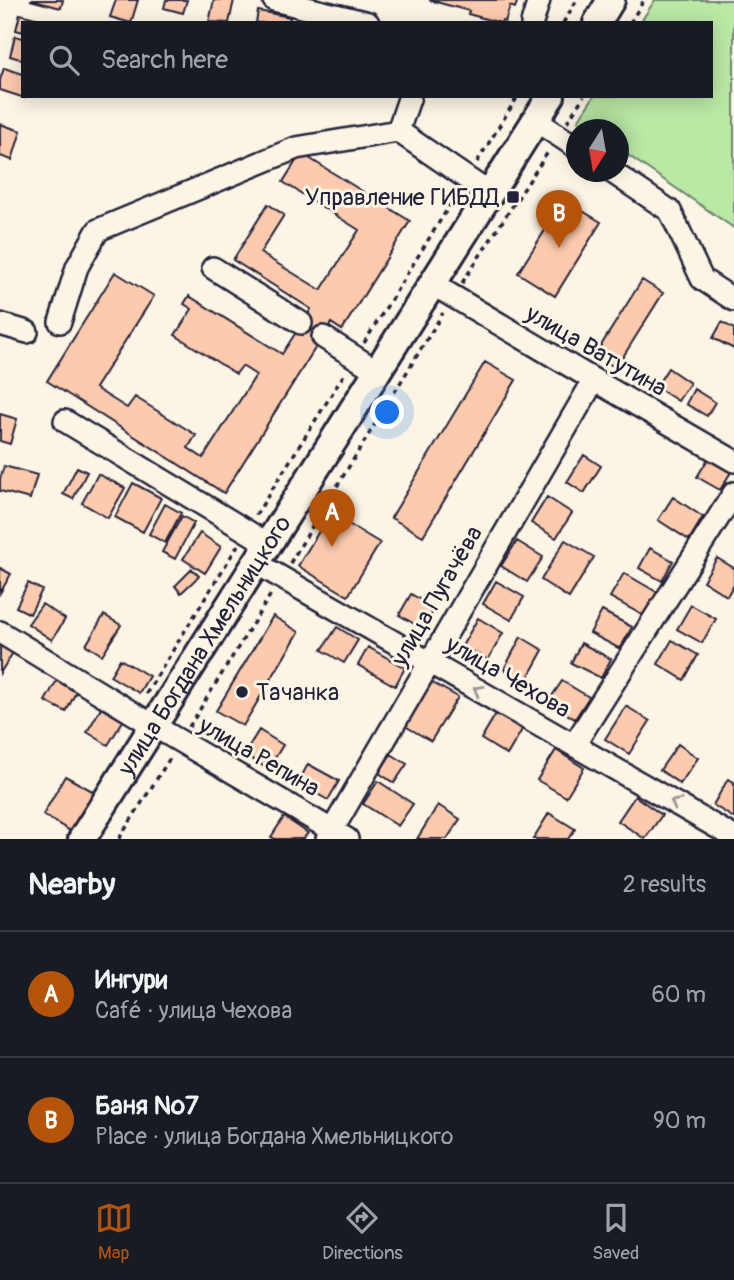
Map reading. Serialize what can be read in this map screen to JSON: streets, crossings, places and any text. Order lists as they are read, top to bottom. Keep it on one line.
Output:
{"streets":{"main road":["улица Богдана Хмельницкого"],"street":["улица Ватутина","улица Пугачёва","улица Чехова","улица Репина"]},"crossings":[["улица Ватутина","улица Пугачёва"],["улица Ватутина","улица Богдана Хмельницкого"],["улица Пугачёва","улица Чехова"],["улица Пугачёва","улица Репина"],["улица Богдана Хмельницкого","улица Чехова"],["улица Богдана Хмельницкого","улица Репина"]],"one_way":["улица Чехова"],"places":{"transit":["Управление ГИБДД"],"other":["Тачанка"]},"north":"bottom","page":{"search":"Search here","pins":["B","A"],"heading":["Nearby","2 results"],"list":[{"mark":"A","name":"Ингури","note":"Café · улица Чехова","value":"60 m"},{"mark":"B","name":"Баня №7","note":"Place · улица Богдана Хмельницкого","value":"90 m"}],"nav":["Map","Directions","Saved"]}}
